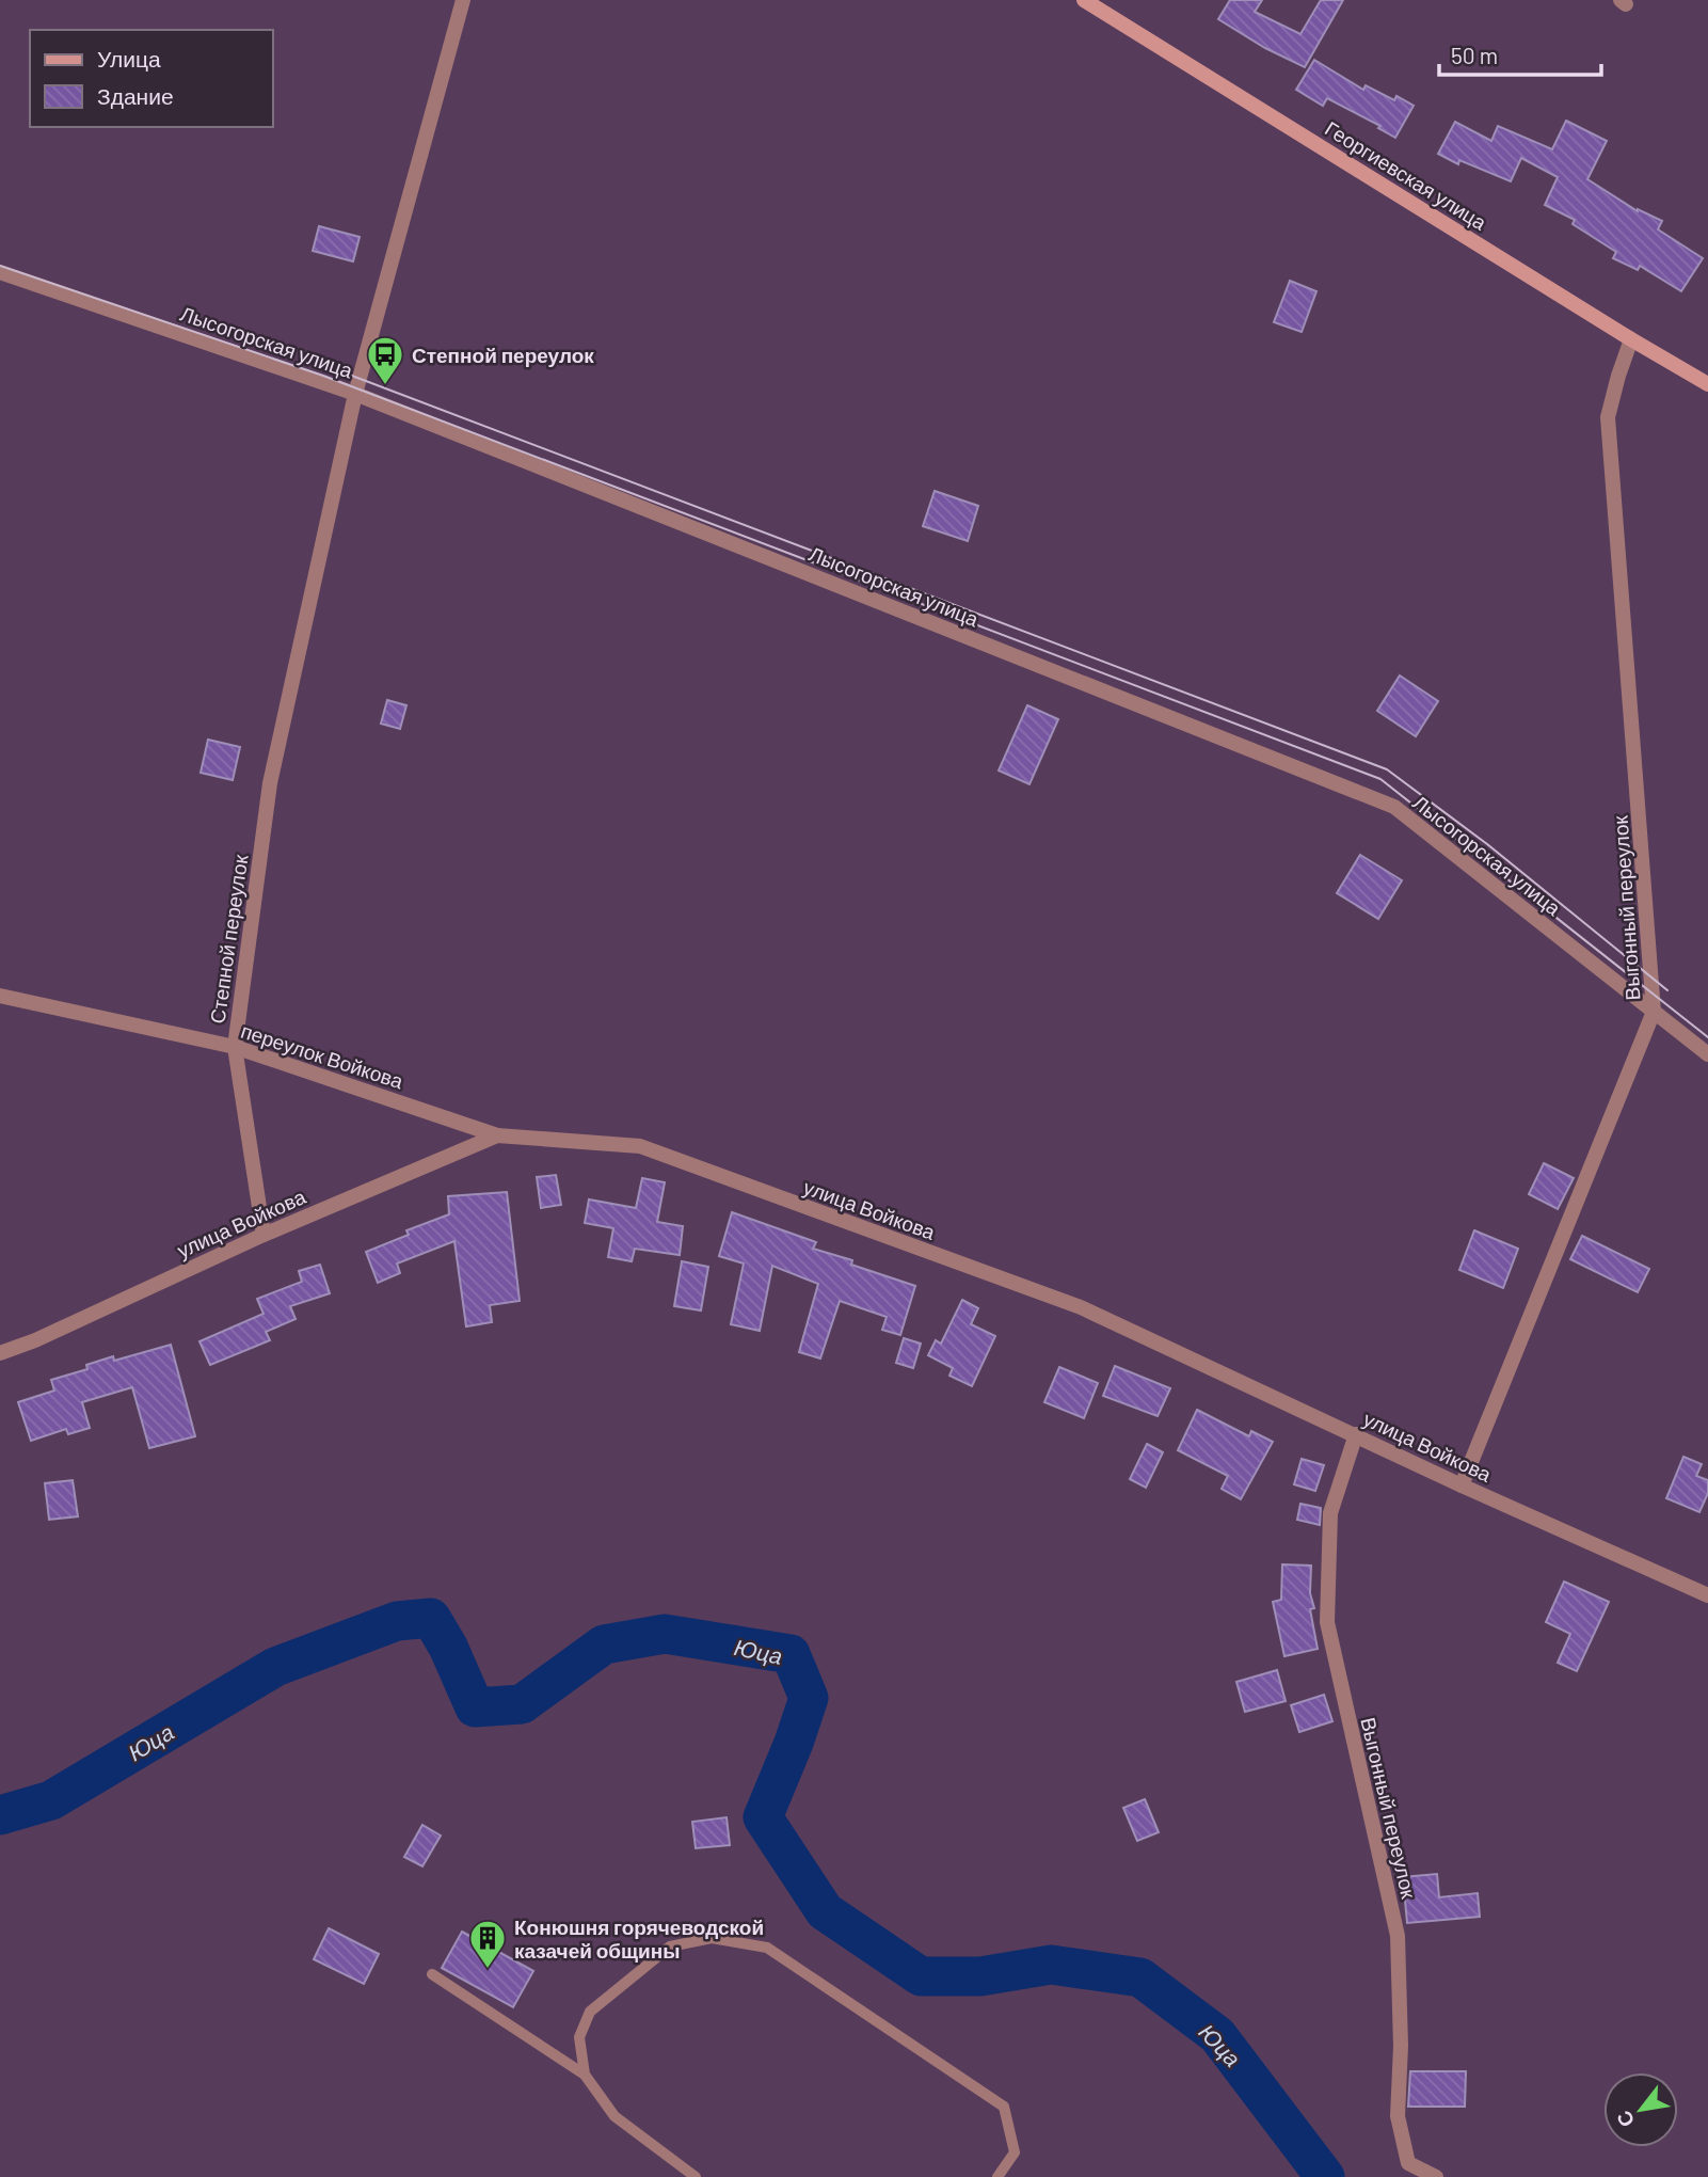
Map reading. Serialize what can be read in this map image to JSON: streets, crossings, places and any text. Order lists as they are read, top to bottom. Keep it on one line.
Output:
{"streets":{"main road":["Георгиевская улица"],"street":["Лысогорская улица","Выгонный переулок","Степной переулок","переулок Войкова","улица Войкова"]},"crossings":[["Георгиевская улица","Выгонный переулок"],["Лысогорская улица","Выгонный переулок"],["Лысогорская улица","Степной переулок"],["Выгонный переулок","улица Войкова"],["Степной переулок","переулок Войкова"],["Степной переулок","улица Войкова"],["переулок Войкова","улица Войкова"]],"water":["Юца"],"places":{"bus stop":["Степной переулок"],"building":["Конюшня горячеводской казачей общины"]},"legend":["Улица","Здание"],"scale_bar":"50 m","north":"bottom left"}
